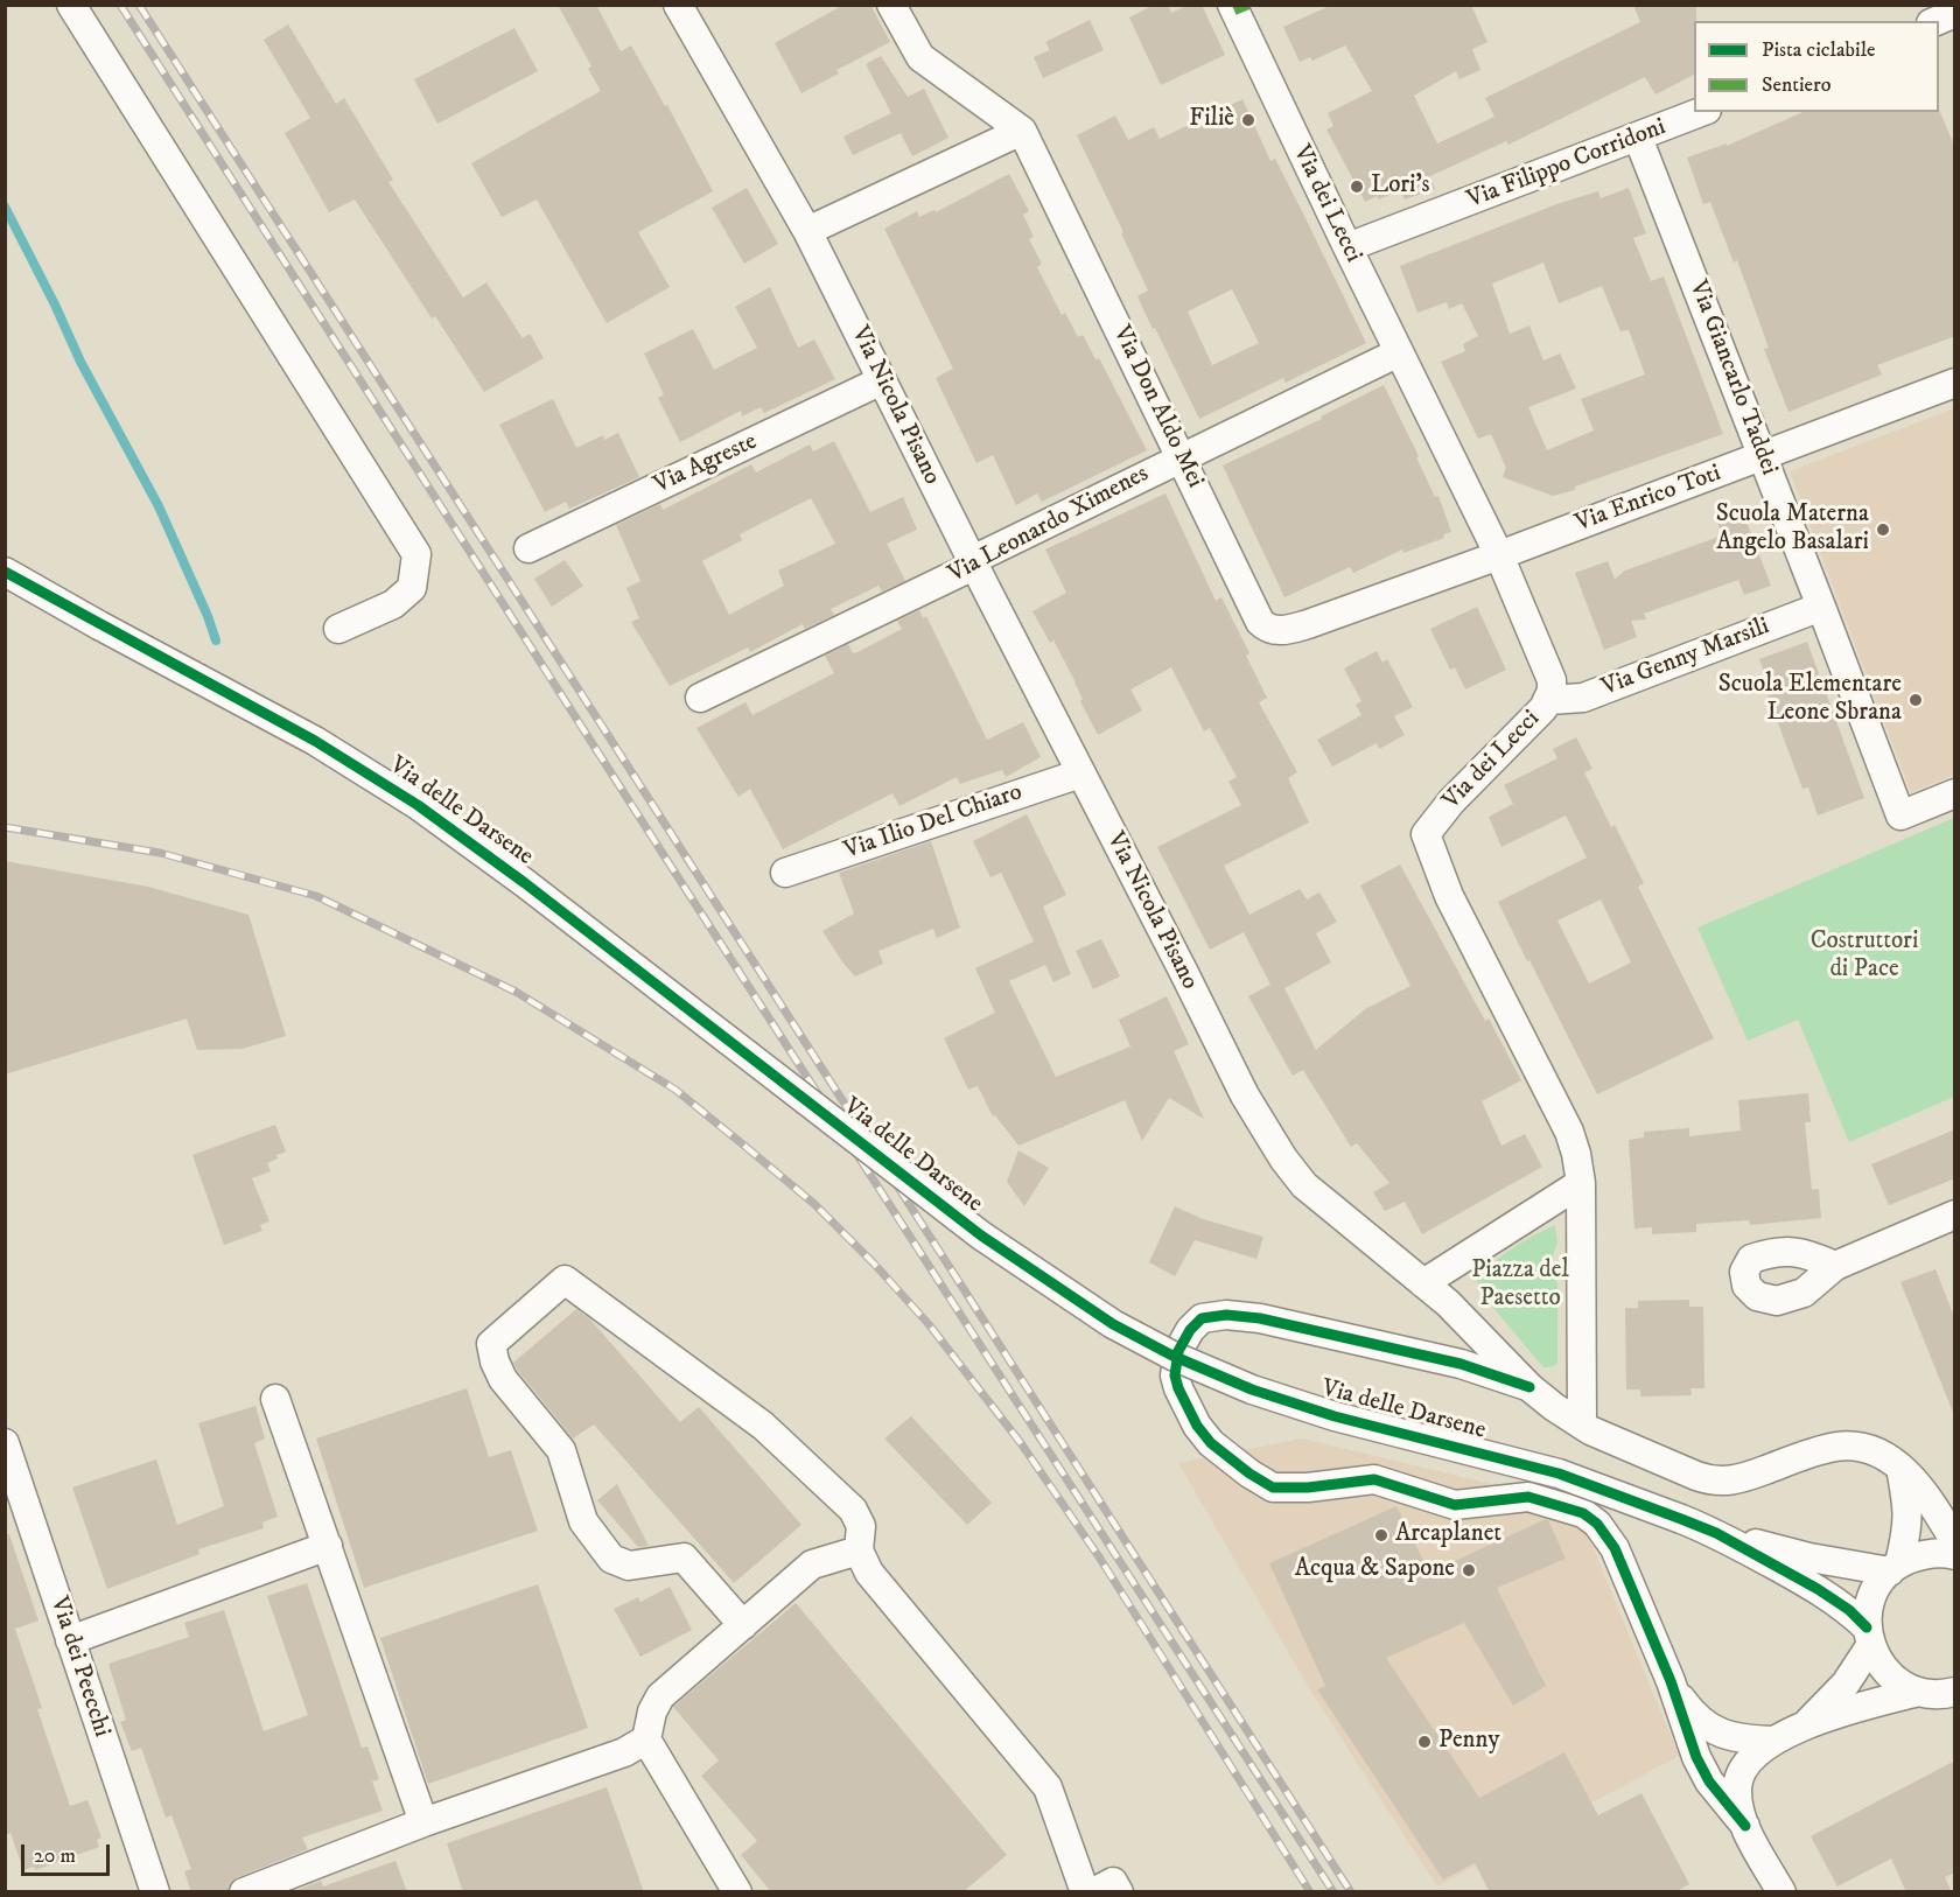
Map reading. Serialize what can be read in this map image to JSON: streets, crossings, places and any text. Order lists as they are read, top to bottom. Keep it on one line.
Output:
{"streets":{"street":["Via Filippo Corridoni","Via dei Lecci","Via Giancarlo Taddei","Via Nicola Pisano","Via Don Aldo Mei","Via Agreste","Via Enrico Toti","Via Leonardo Ximenes","Via Genny Marsili","Via delle Darsene","Via Ilio Del Chiaro","Via dei Peecchi"]},"crossings":[["Via Filippo Corridoni","Via dei Lecci"],["Via Filippo Corridoni","Via Giancarlo Taddei"],["Via dei Lecci","Via Nicola Pisano"],["Via dei Lecci","Via Don Aldo Mei"],["Via dei Lecci","Via Enrico Toti"],["Via dei Lecci","Via Leonardo Ximenes"],["Via dei Lecci","Via Genny Marsili"],["Via Giancarlo Taddei","Via Enrico Toti"],["Via Giancarlo Taddei","Via Genny Marsili"],["Via Nicola Pisano","Via Agreste"],["Via Nicola Pisano","Via Leonardo Ximenes"],["Via Nicola Pisano","Via Ilio Del Chiaro"],["Via Don Aldo Mei","Via Enrico Toti"],["Via Don Aldo Mei","Via Leonardo Ximenes"]],"parks":["Costruttori di Pace","Piazza del Paesetto"],"places":["Filiè","Lori's","Scuola Materna Angelo Basalari","Scuola Elementare Leone Sbrana","Arcaplanet","Acqua & Sapone","Penny"],"legend":["Pista ciclabile","Sentiero"],"scale_bar":"20 m"}
